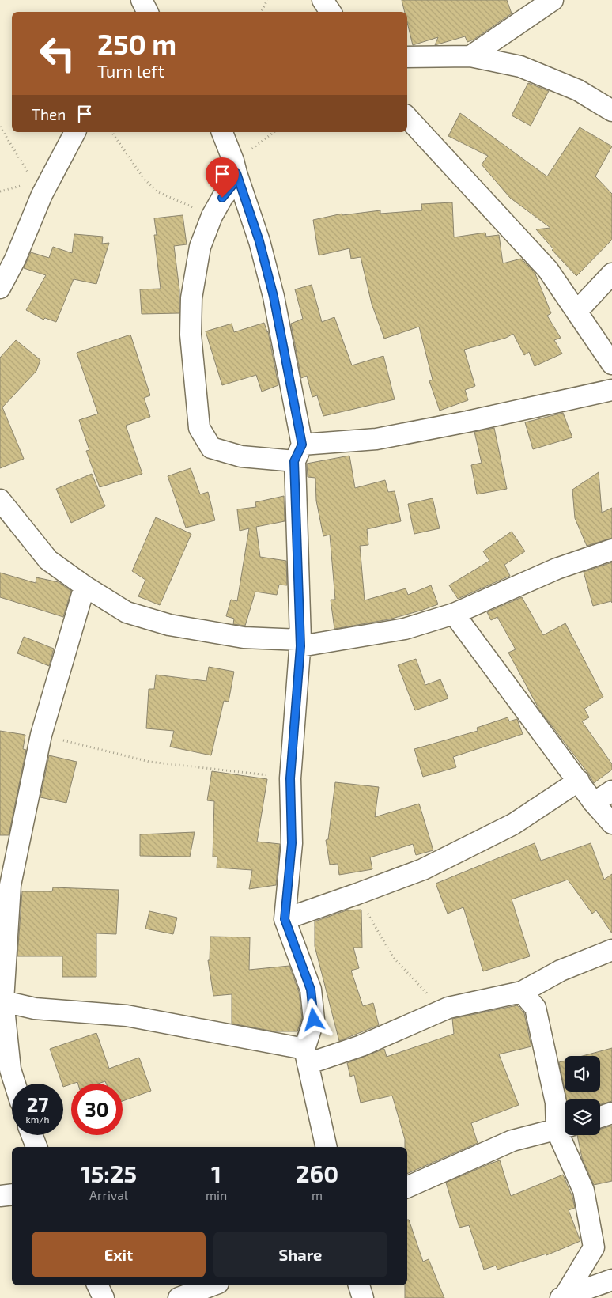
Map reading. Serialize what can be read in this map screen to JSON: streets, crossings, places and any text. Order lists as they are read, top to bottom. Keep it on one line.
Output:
{"page":{"turn":["250 m","Turn left"],"then":"Then","speed":"27 km/h","limit":"30","eta":["15:25","Arrival","1","min","260","m"],"buttons":["Exit","Share"]}}
